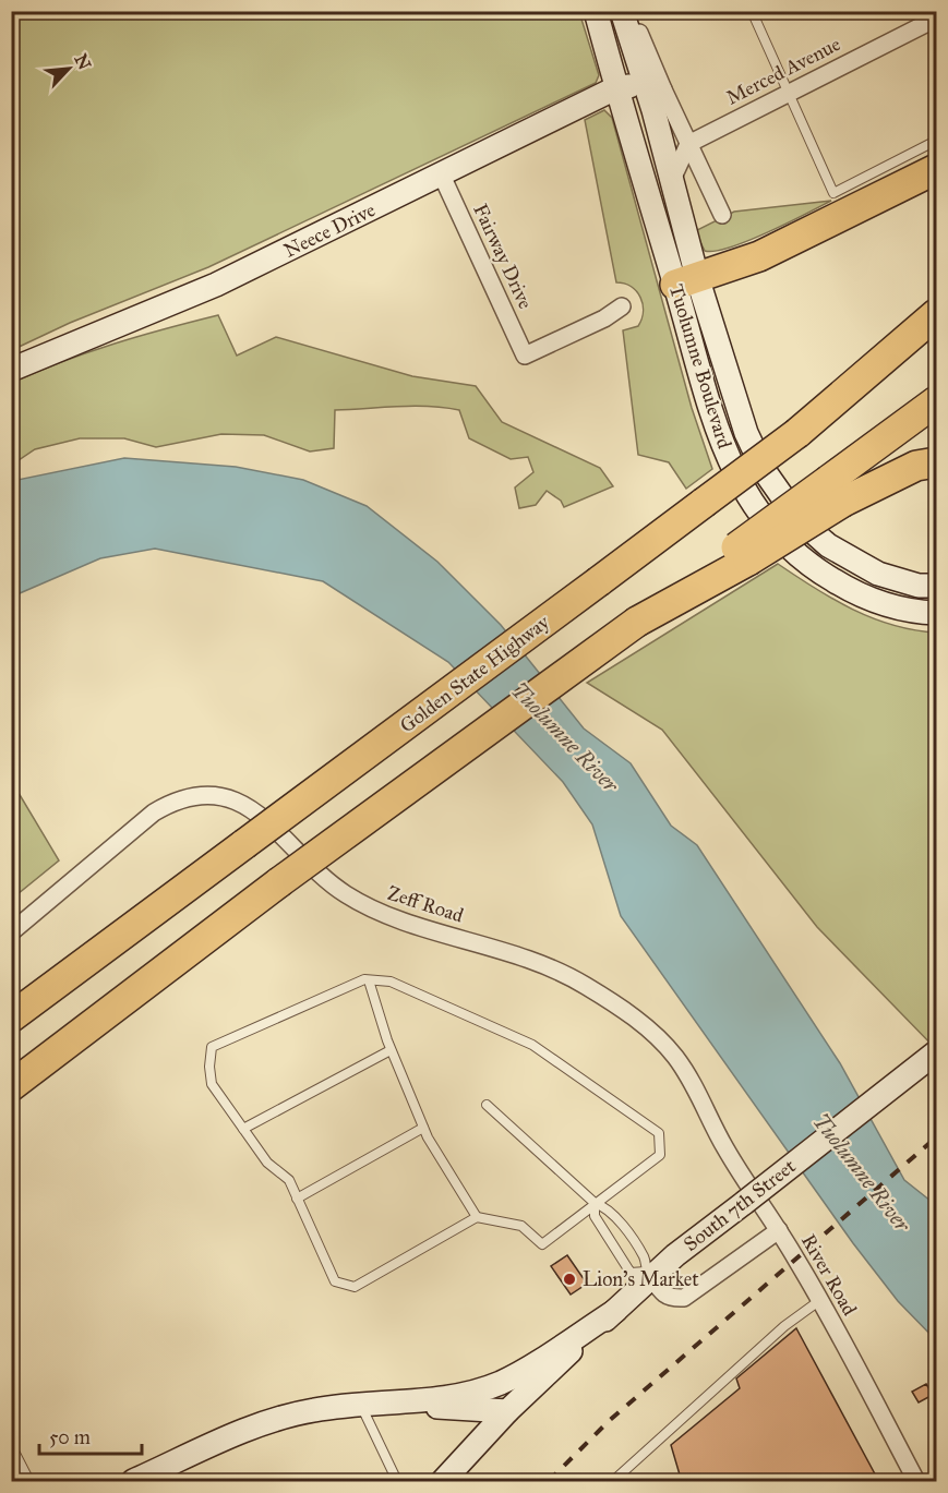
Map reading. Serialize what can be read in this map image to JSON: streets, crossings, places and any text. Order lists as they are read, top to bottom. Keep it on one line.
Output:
{"streets":{"highway":["Golden State Highway"],"street":["Merced Avenue","Neece Drive","Fairway Drive","Tuolumne Boulevard","Zeff Road","South 7th Street","River Road"]},"crossings":[["Merced Avenue","Tuolumne Boulevard"],["Neece Drive","Fairway Drive"],["Neece Drive","Tuolumne Boulevard"],["Zeff Road","River Road"],["South 7th Street","River Road"]],"water":["Tuolumne River"],"places":["Lion's Market"],"scale_bar":"50 m","north":"top right"}
